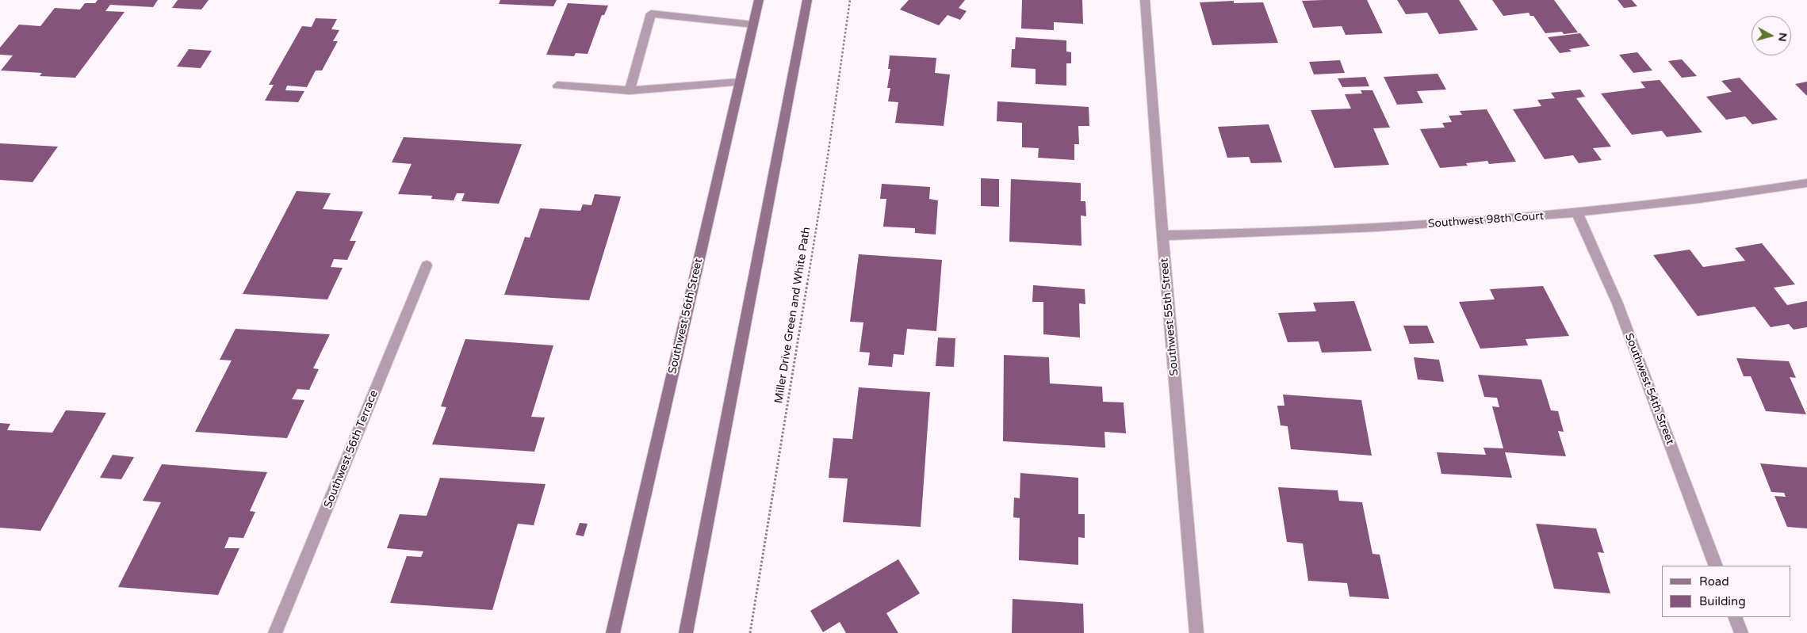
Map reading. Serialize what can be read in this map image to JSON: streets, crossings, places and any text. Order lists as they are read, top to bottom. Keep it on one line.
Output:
{"streets":{"main road":["Southwest 56th Street"],"street":["Southwest 98th Court","Southwest 55th Street","Southwest 54th Street","Southwest 56th Terrace"],"path":["Miller Drive Green and White Path"]},"crossings":[["Southwest 98th Court","Southwest 55th Street"],["Southwest 98th Court","Southwest 54th Street"]],"legend":["Road","Building"],"north":"right"}
